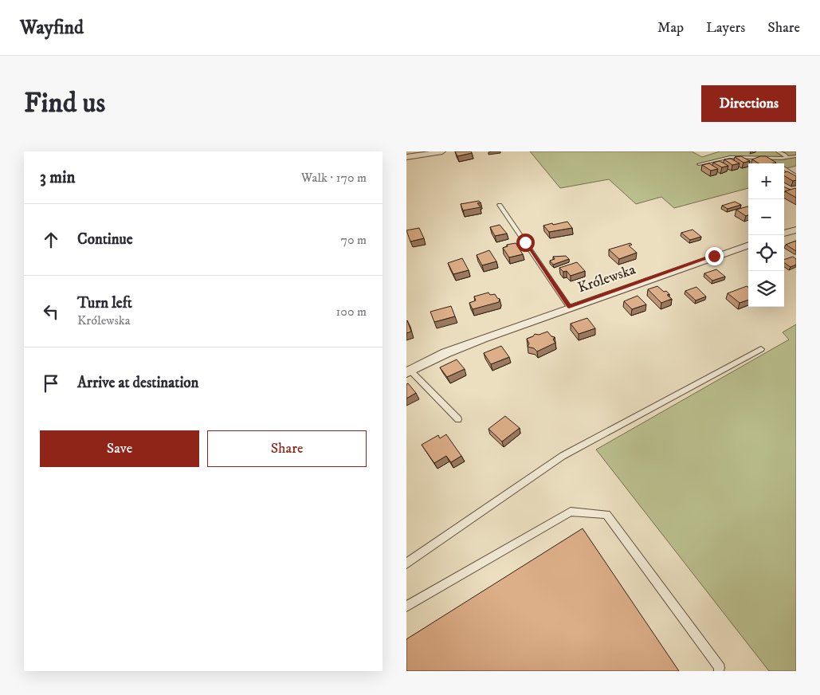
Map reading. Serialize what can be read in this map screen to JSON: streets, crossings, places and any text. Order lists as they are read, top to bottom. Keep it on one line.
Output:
{"streets":{"street":["Królewska"]},"page":{"header":"Wayfind","nav":["Map","Layers","Share"],"buttons":["Directions",["Save","Share"]],"title":"Find us","heading":["3 min","Walk · 170 m"],"map_buttons":["+","−"],"list":[["Continue","70 m"],["Turn left","Królewska","100 m"],"Arrive at destination"]}}
